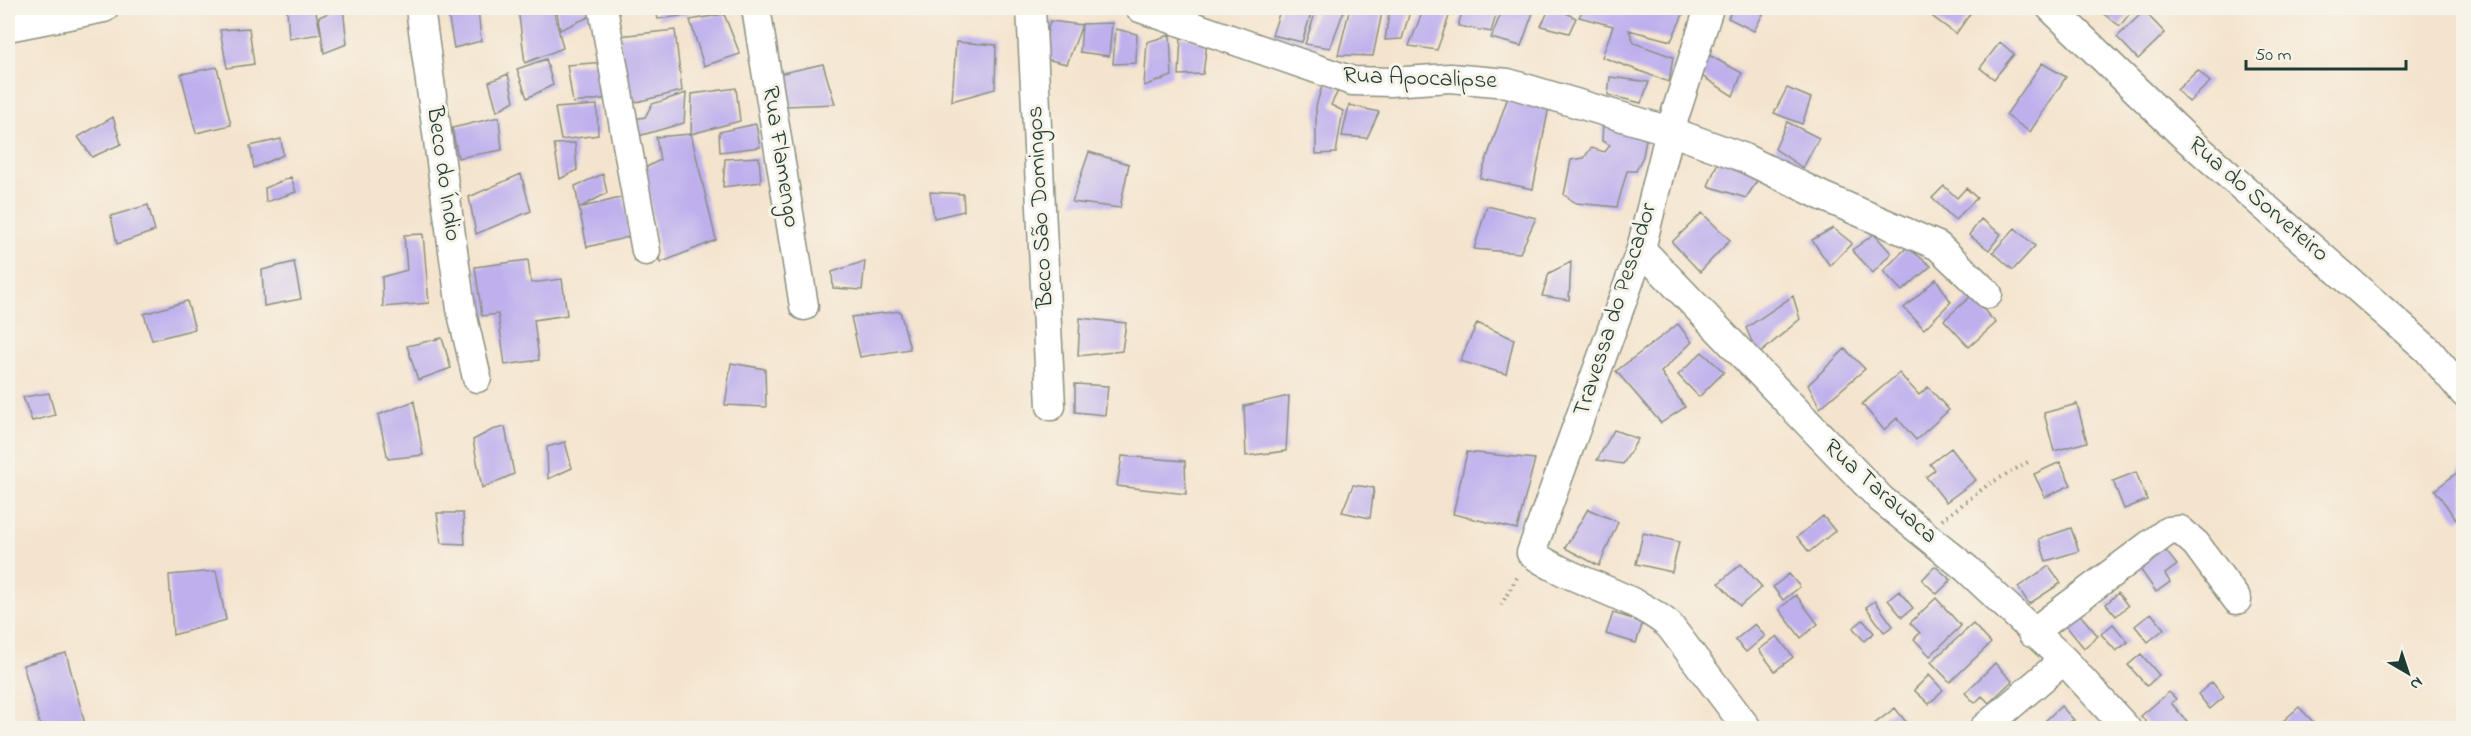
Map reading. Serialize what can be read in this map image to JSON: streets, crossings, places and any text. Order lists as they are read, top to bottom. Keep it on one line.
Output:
{"streets":{"street":["Rua Apocalipse","Rua Flamengo","Beco do Índio","Rua do Sorveteiro","Beco São Domingos","Travessa do Pescador","Rua Tarauaca"]},"crossings":[["Rua Apocalipse","Travessa do Pescador"],["Travessa do Pescador","Rua Tarauaca"]],"scale_bar":"50 m","north":"bottom right"}
